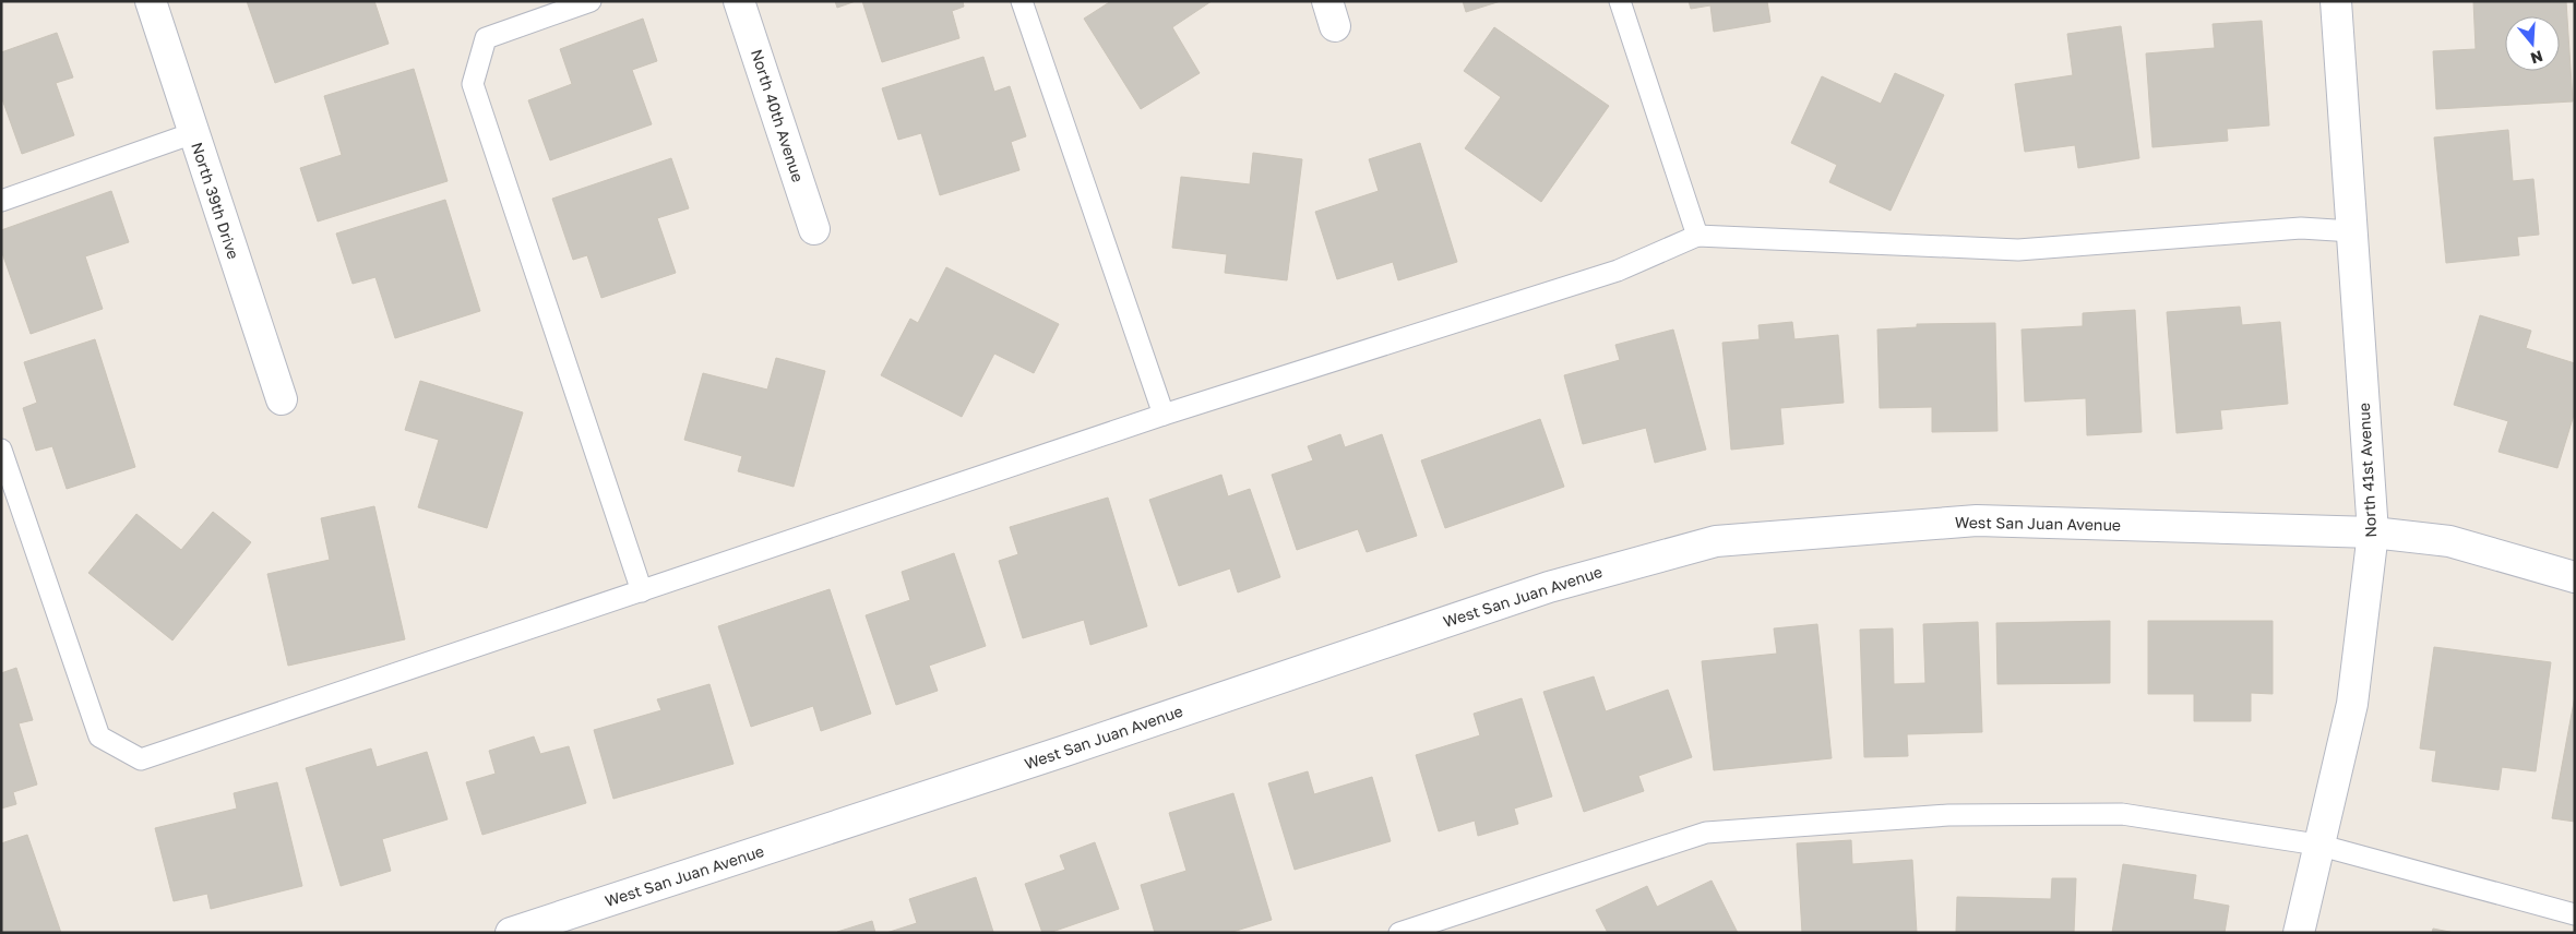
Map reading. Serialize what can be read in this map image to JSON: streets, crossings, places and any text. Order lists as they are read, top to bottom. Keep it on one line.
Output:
{"streets":{"street":["North 40th Avenue","North 39th Drive","North 41st Avenue","West San Juan Avenue"]},"crossings":[["North 41st Avenue","West San Juan Avenue"]],"north":"bottom"}
